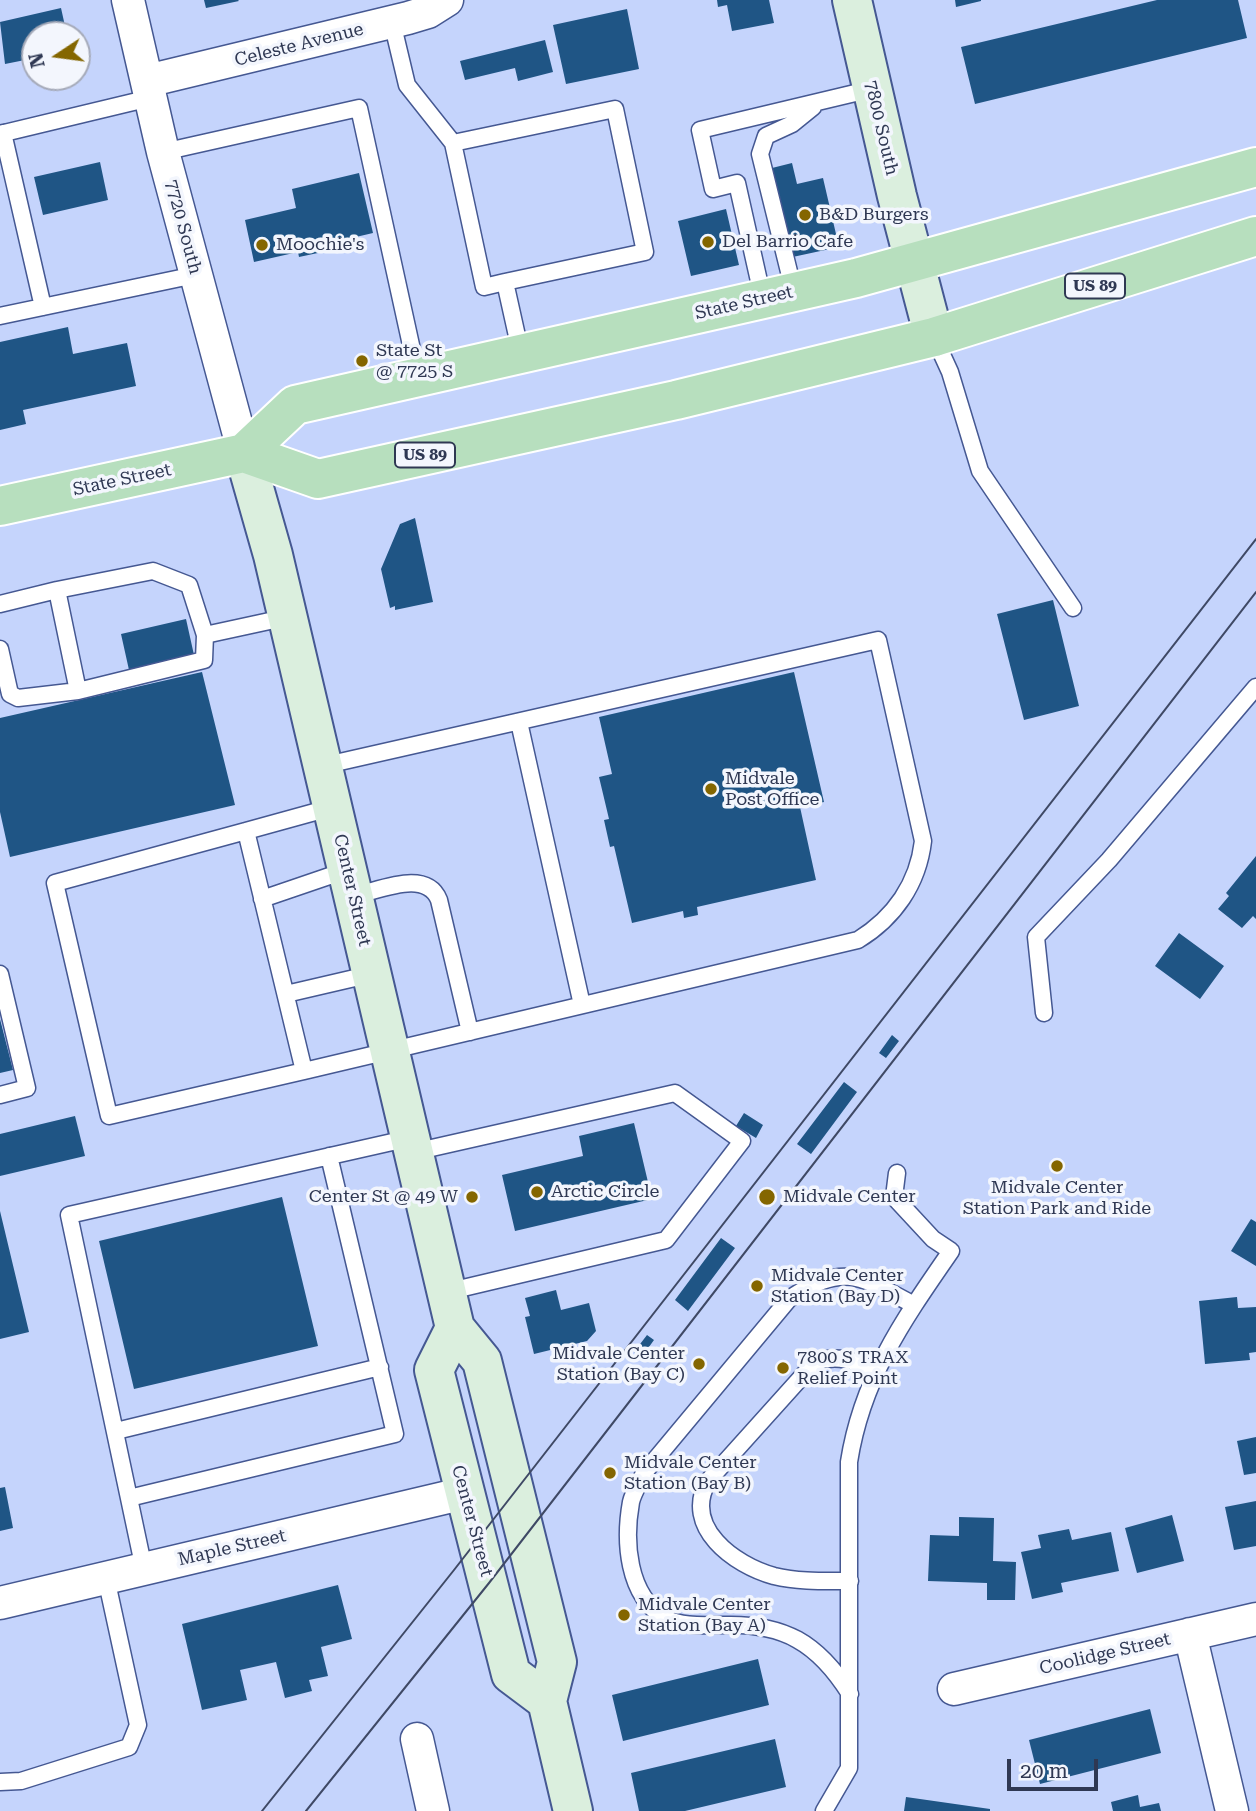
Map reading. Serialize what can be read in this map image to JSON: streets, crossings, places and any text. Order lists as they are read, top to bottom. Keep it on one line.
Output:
{"streets":{"main road":["7800 South","US 89","State Street","Center Street"],"street":["Celeste Avenue","7720 South","Maple Street","Coolidge Street"]},"crossings":[["Celeste Avenue","7720 South"],["7800 South","US 89"],["7800 South","State Street"],["7720 South","US 89"],["7720 South","State Street"],["7720 South","Center Street"],["US 89","State Street"],["US 89","Center Street"],["State Street","Center Street"],["Center Street","Maple Street"]],"places":["B&D Burgers","Del Barrio Cafe","Moochie's","State St @ 7725 S","Midvale Post Office","Midvale Center Station Park and Ride","Arctic Circle","Center St @ 49 W","Midvale Center","Midvale Center Station (Bay D)","Midvale Center Station (Bay C)","7800 S TRAX Relief Point","Midvale Center Station (Bay B)","Midvale Center Station (Bay A)"],"scale_bar":"20 m","north":"left"}
